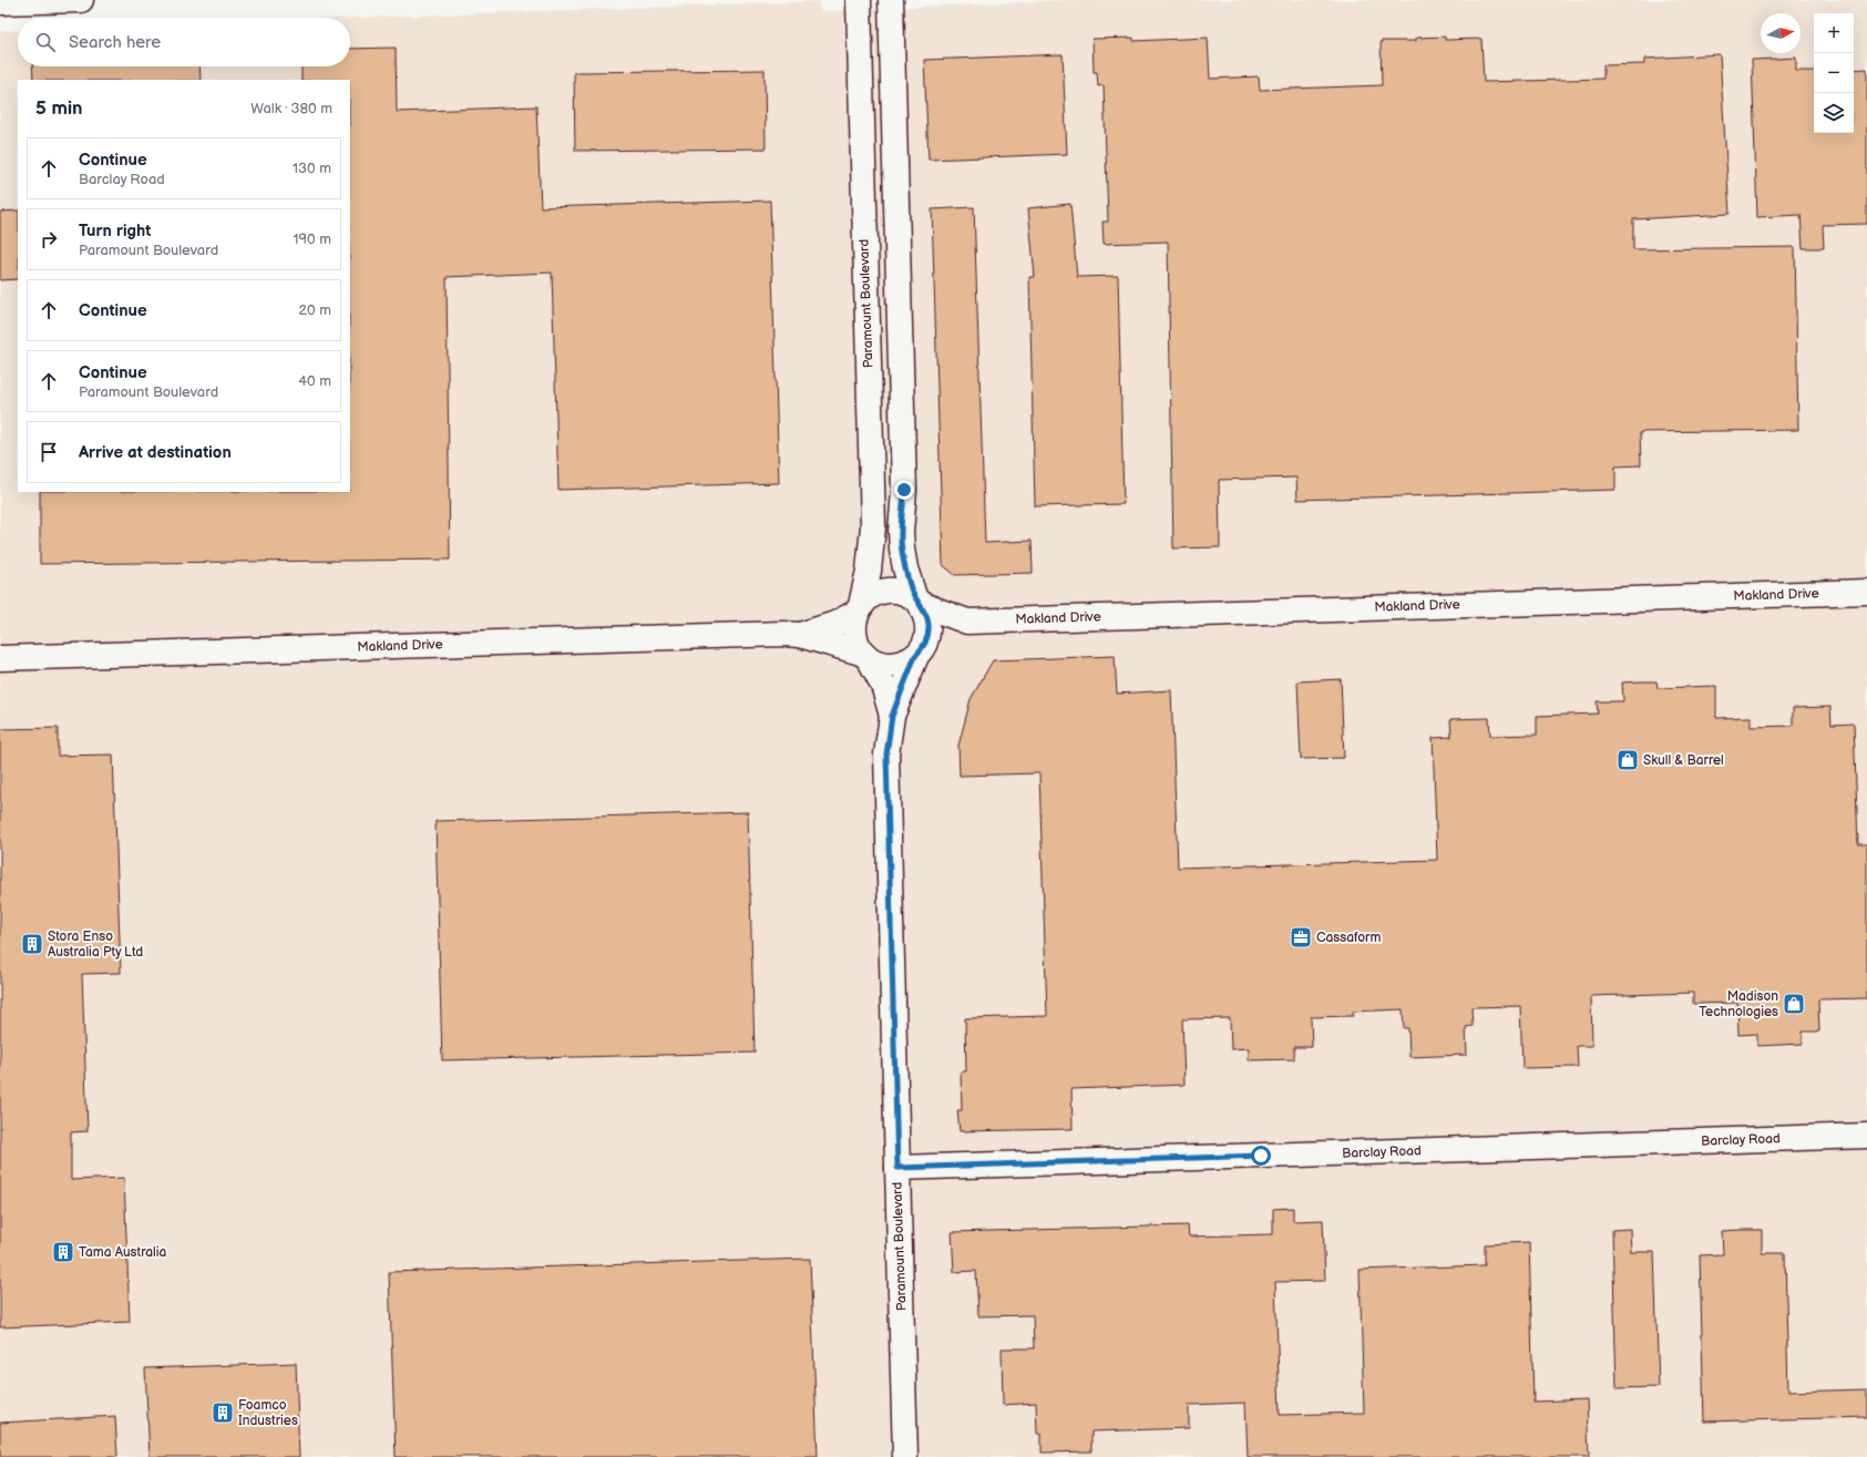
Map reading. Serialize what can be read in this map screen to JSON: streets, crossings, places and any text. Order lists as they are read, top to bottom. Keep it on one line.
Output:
{"streets":{"street":["Paramount Boulevard","Makland Drive","Barclay Road"]},"crossings":[["Paramount Boulevard","Makland Drive"],["Paramount Boulevard","Barclay Road"]],"places":{"shop":["Skull & Barrel","Madison Technologies"],"office":["Cassaform"],"building":["Stora Enso Australia Pty Ltd","Tama Australia","Foamco Industries"]},"north":"right","page":{"map_buttons":["+","−"],"search":"Search here","heading":["5 min","Walk · 380 m"],"list":[["Continue","Barclay Road","130 m"],["Turn right","Paramount Boulevard","190 m"],["Continue","20 m"],["Continue","Paramount Boulevard","40 m"],"Arrive at destination"]}}
